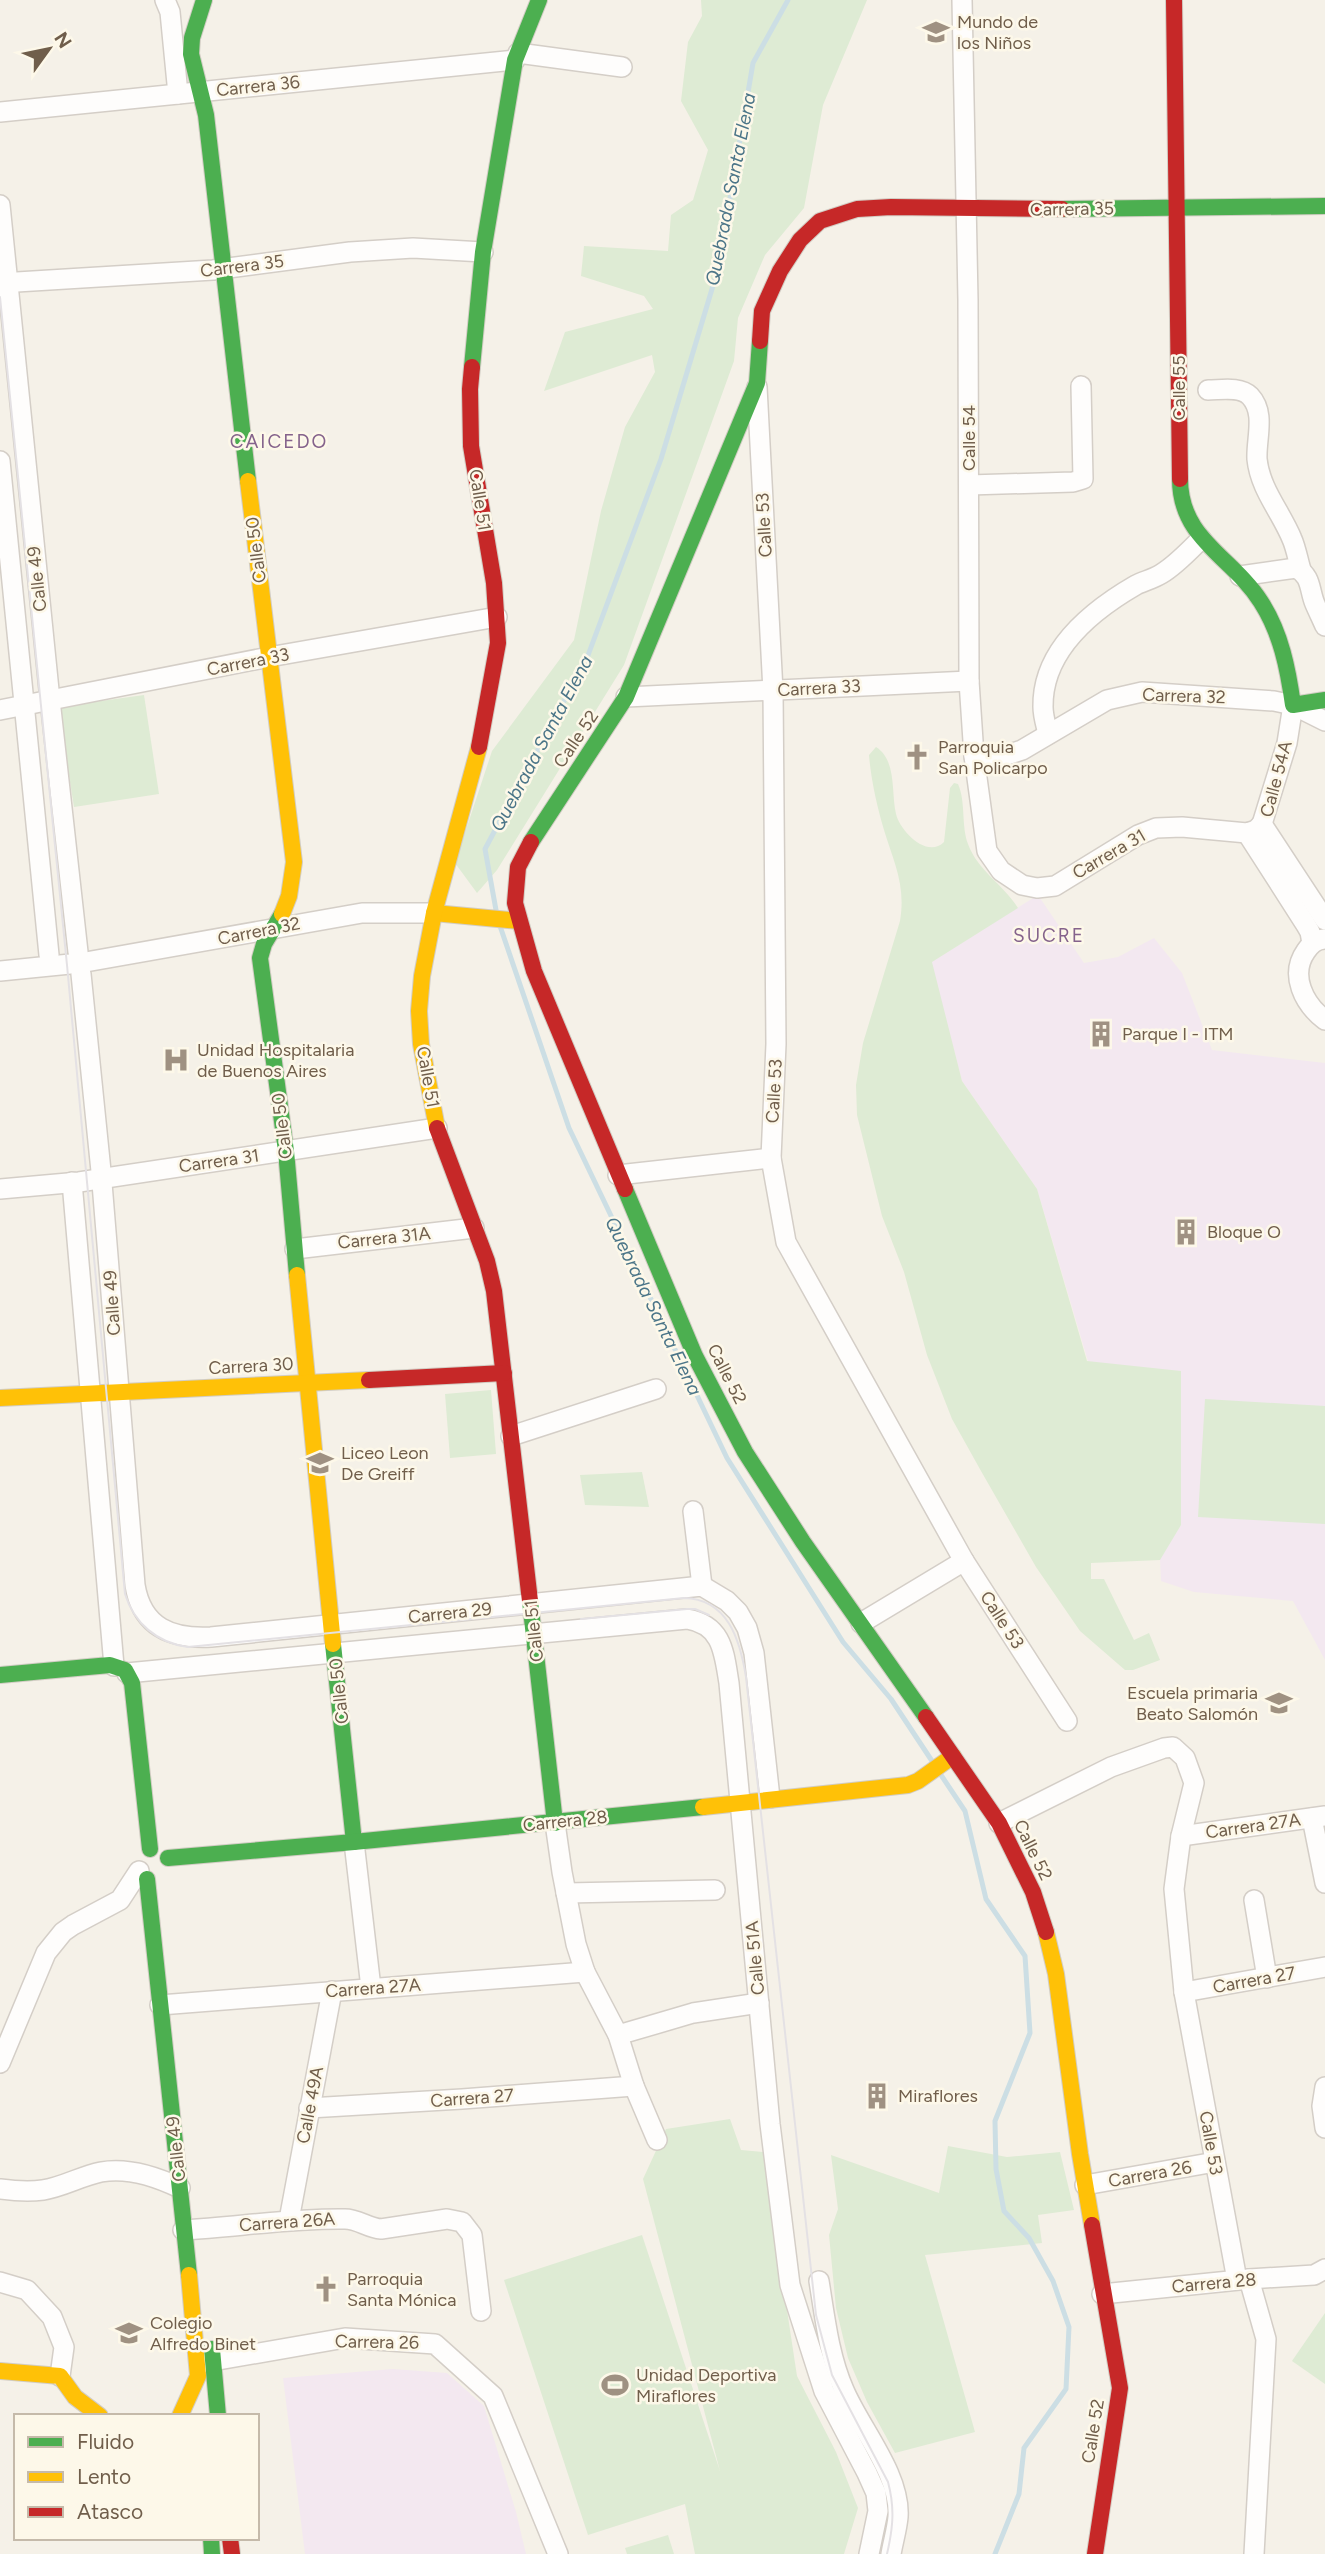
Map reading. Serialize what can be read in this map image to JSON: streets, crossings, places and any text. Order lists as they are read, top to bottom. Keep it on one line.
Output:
{"streets":{"street":["Carrera 36","Carrera 35","Calle 55","Calle 54","Calle 51","Calle 53","Calle 50","Calle 49","Carrera 33","Carrera 32","Calle 52","Calle 54A","Carrera 31","Carrera 31A","Carrera 30","Carrera 29","Carrera 28","Carrera 27A","Calle 51A","Carrera 27","Calle 49A","Carrera 26","Carrera 26A"]},"crossings":[["Carrera 36","Calle 51"],["Carrera 36","Calle 50"],["Carrera 35","Calle 55"],["Carrera 35","Calle 54"],["Carrera 35","Calle 51"],["Carrera 35","Calle 50"],["Carrera 35","Calle 49"],["Carrera 35","Calle 52"],["Calle 55","Carrera 32"],["Calle 55","Calle 54A"],["Calle 54","Carrera 33"],["Calle 54","Carrera 32"],["Calle 54","Carrera 31"],["Calle 51","Carrera 33"],["Calle 51","Carrera 32"],["Calle 51","Carrera 31"],["Calle 51","Carrera 31A"],["Calle 51","Carrera 30"],["Calle 51","Carrera 29"],["Calle 51","Carrera 28"],["Calle 51","Carrera 27A"],["Calle 51","Carrera 27"],["Calle 53","Carrera 33"],["Calle 53","Calle 52"],["Calle 53","Carrera 28"],["Calle 53","Carrera 27A"],["Calle 53","Carrera 27"],["Calle 53","Carrera 26"],["Calle 50","Carrera 33"],["Calle 50","Carrera 32"],["Calle 50","Carrera 31"],["Calle 50","Carrera 31A"],["Calle 50","Carrera 30"],["Calle 50","Carrera 29"],["Calle 50","Carrera 28"],["Calle 50","Carrera 27A"],["Calle 49","Carrera 33"],["Calle 49","Carrera 31"],["Calle 49","Carrera 30"],["Calle 49","Carrera 29"],["Calle 49","Carrera 28"],["Calle 49","Carrera 27A"],["Calle 49","Carrera 26"],["Calle 49","Carrera 26A"],["Carrera 33","Calle 52"],["Carrera 32","Calle 52"],["Carrera 32","Calle 54A"],["Calle 52","Carrera 28"],["Calle 52","Carrera 26"],["Calle 54A","Carrera 31"],["Carrera 29","Calle 51A"],["Carrera 28","Calle 51A"],["Carrera 27A","Calle 49A"],["Carrera 27","Calle 49A"],["Calle 49A","Carrera 26A"]],"districts":["CAICEDO","SUCRE"],"water":["Quebrada Santa Elena"],"places":{"school or university":["Mundo de los Niños","Liceo Leon De Greiff","Escuela primaria Beato Salomón","Colegio Alfredo Binet"],"church":["Parroquia San Policarpo","Parroquia Santa Mónica"],"building":["Parque I - ITM","Bloque O","Miraflores"],"hospital":["Unidad Hospitalaria de Buenos Aires"],"sports":["Unidad Deportiva Miraflores"]},"legend":["Fluido","Lento","Atasco"],"north":"top right"}
